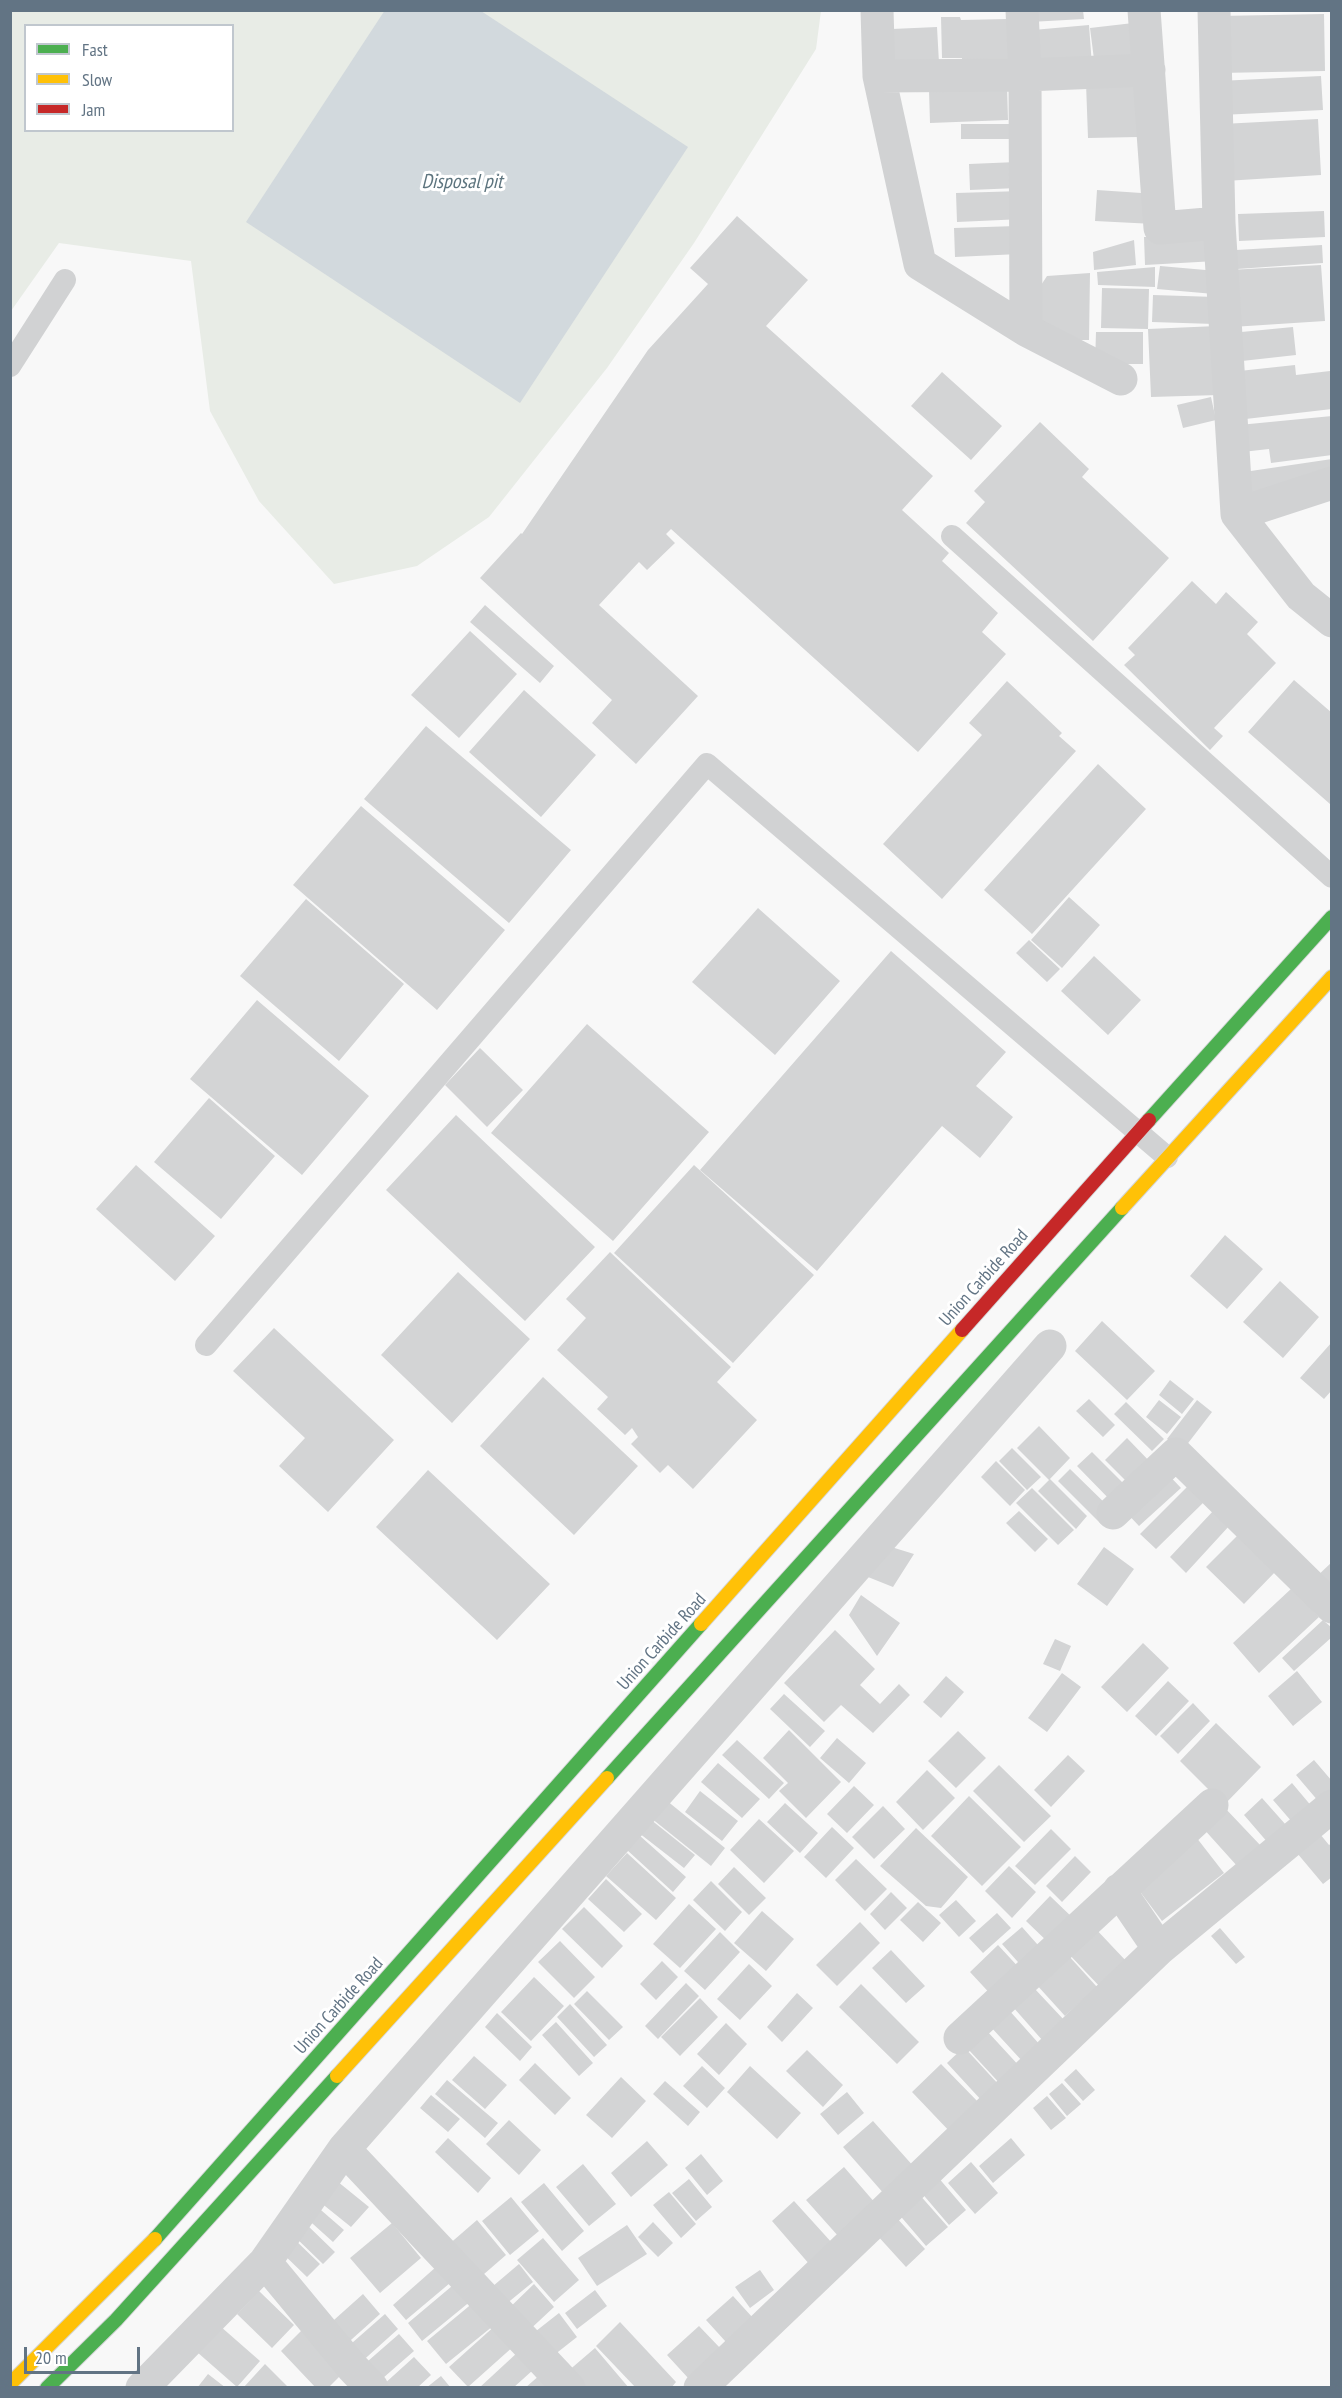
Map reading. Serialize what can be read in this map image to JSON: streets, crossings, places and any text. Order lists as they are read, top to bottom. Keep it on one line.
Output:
{"streets":{"street":["Union Carbide Road"]},"water":["Disposal pit"],"legend":["Fast","Slow","Jam"],"scale_bar":"20 m"}
